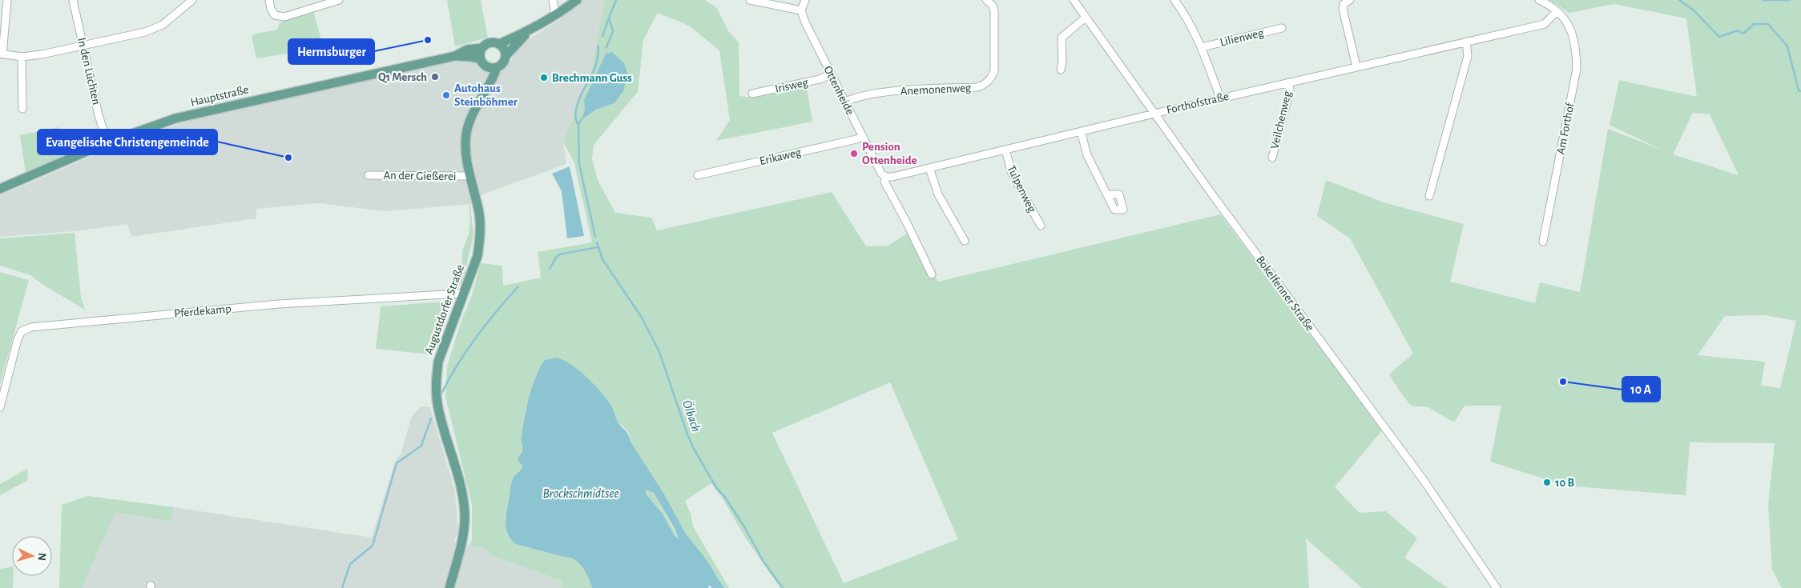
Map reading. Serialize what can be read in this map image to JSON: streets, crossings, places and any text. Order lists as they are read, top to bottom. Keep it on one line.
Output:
{"streets":{"main road":["Hauptstraße","Augustdorfer Straße"],"street":["Lilienweg","In den Lüchten","Irisweg","Anemonenweg","Ottenheide","Forthofstraße","Veilchenweg","Am Forthof","Erikaweg","An der Gießerei","Tulpenweg","Bokelfenner Straße","Pferdekamp"]},"crossings":[["In den Lüchten","Hauptstraße"],["Irisweg","Ottenheide"],["Anemonenweg","Ottenheide"],["Ottenheide","Erikaweg"],["Hauptstraße","Augustdorfer Straße"],["Forthofstraße","Veilchenweg"],["Forthofstraße","Am Forthof"],["Forthofstraße","Tulpenweg"],["Forthofstraße","Bokelfenner Straße"],["An der Gießerei","Augustdorfer Straße"],["Augustdorfer Straße","Pferdekamp"]],"water":["Ölbach","Brockschmidtsee"],"places":["Hermsburger","Q1 Mersch","Brechmann Guss","Autohaus Steinböhmer","Pension Ottenheide","Evangelische Christengemeinde","10 A","10 B"],"north":"right"}
